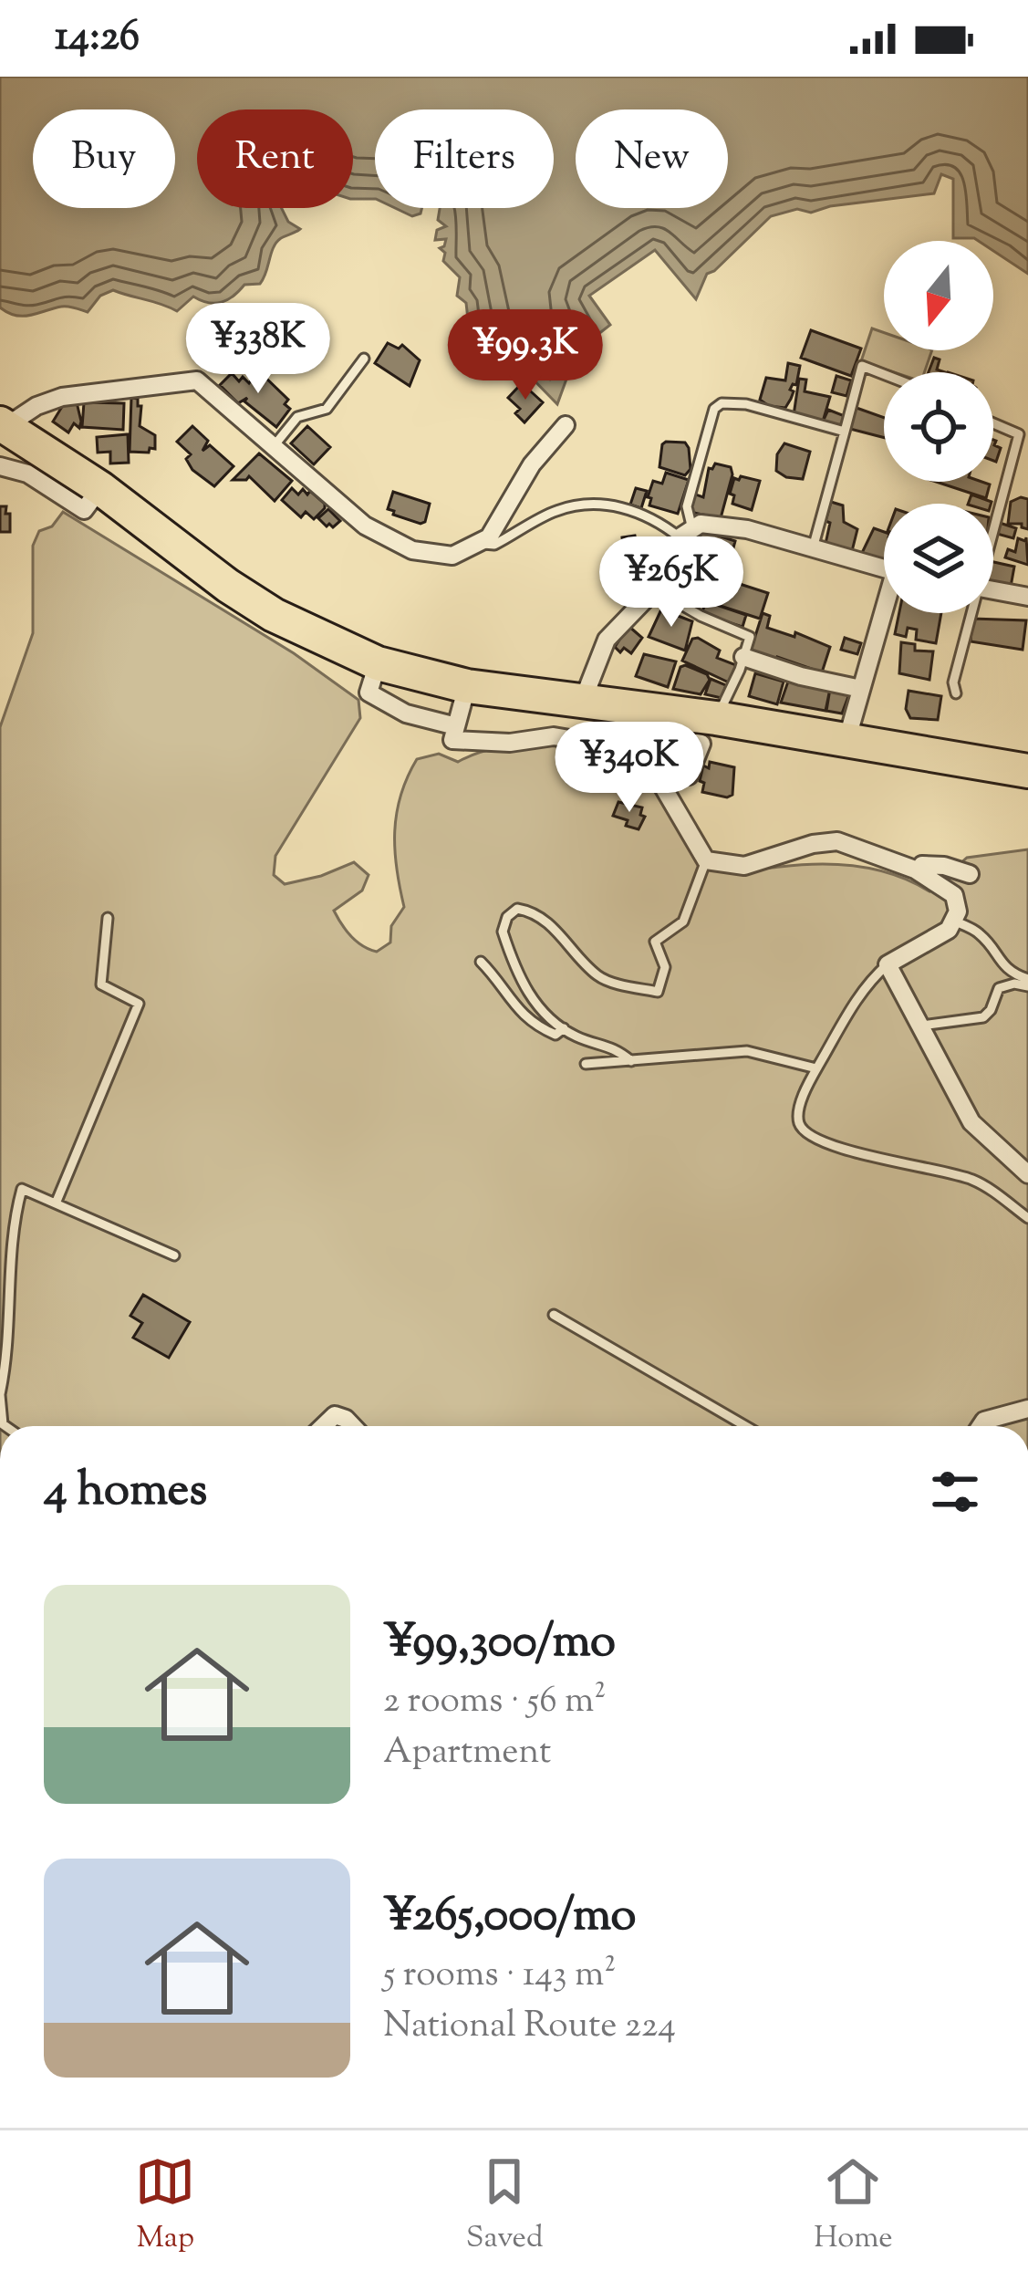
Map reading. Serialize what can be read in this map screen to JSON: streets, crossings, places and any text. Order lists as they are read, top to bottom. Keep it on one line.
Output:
{"north":"bottom","page":{"status":"14:26","chip":["Buy","Rent","Filters","New"],"price":["¥338K","¥99.3K","¥265K","¥340K"],"heading":"4 homes","list":[{"name":"¥99,300/mo","note":"2 rooms · 56 m² · Apartment"},{"name":"¥265,000/mo","note":"5 rooms · 143 m² · National Route 224"}],"tabs":["Map","Saved","Home"]}}
